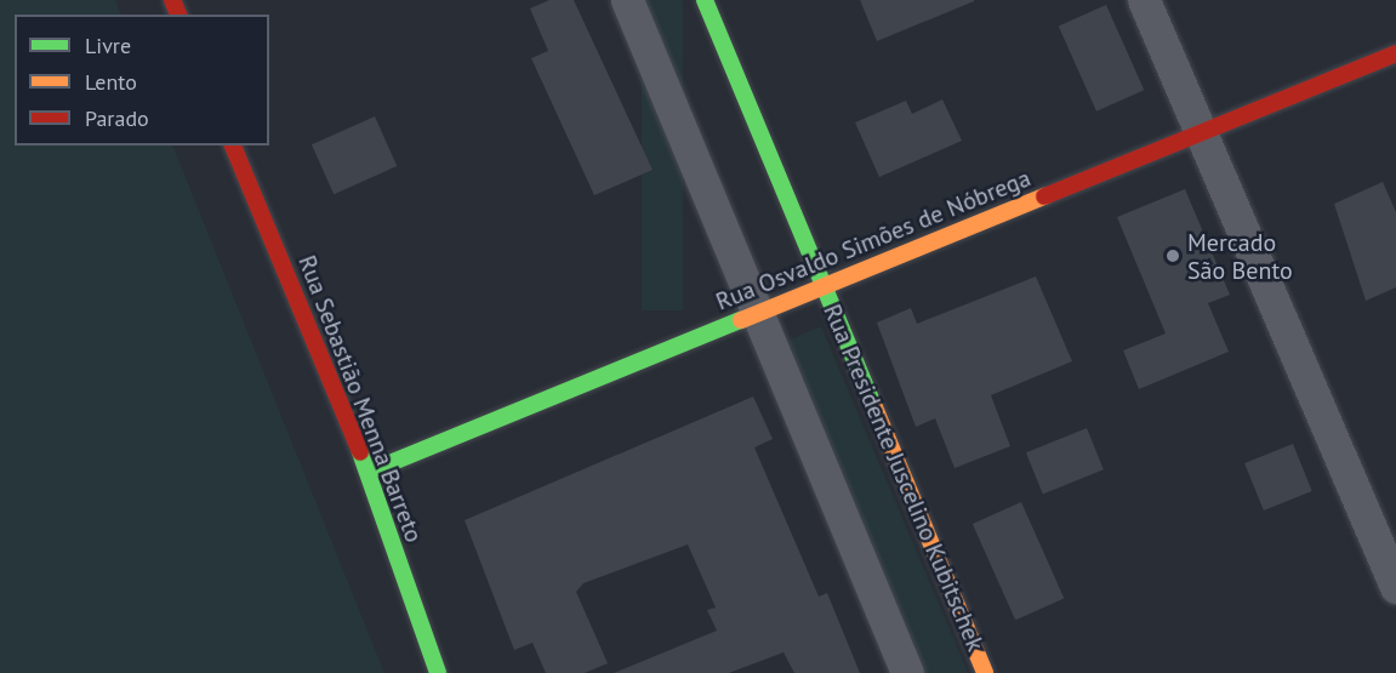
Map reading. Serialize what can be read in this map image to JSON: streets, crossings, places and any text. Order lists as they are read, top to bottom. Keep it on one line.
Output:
{"streets":{"main road":["Rua Osvaldo Simões de Nóbrega","Rua Sebastião Menna Barreto","Rua Presidente Juscelino Kubitschek"]},"crossings":[["Rua Osvaldo Simões de Nóbrega","Rua Sebastião Menna Barreto"],["Rua Osvaldo Simões de Nóbrega","Rua Presidente Juscelino Kubitschek"]],"places":["Mercado São Bento"],"legend":["Livre","Lento","Parado"]}
